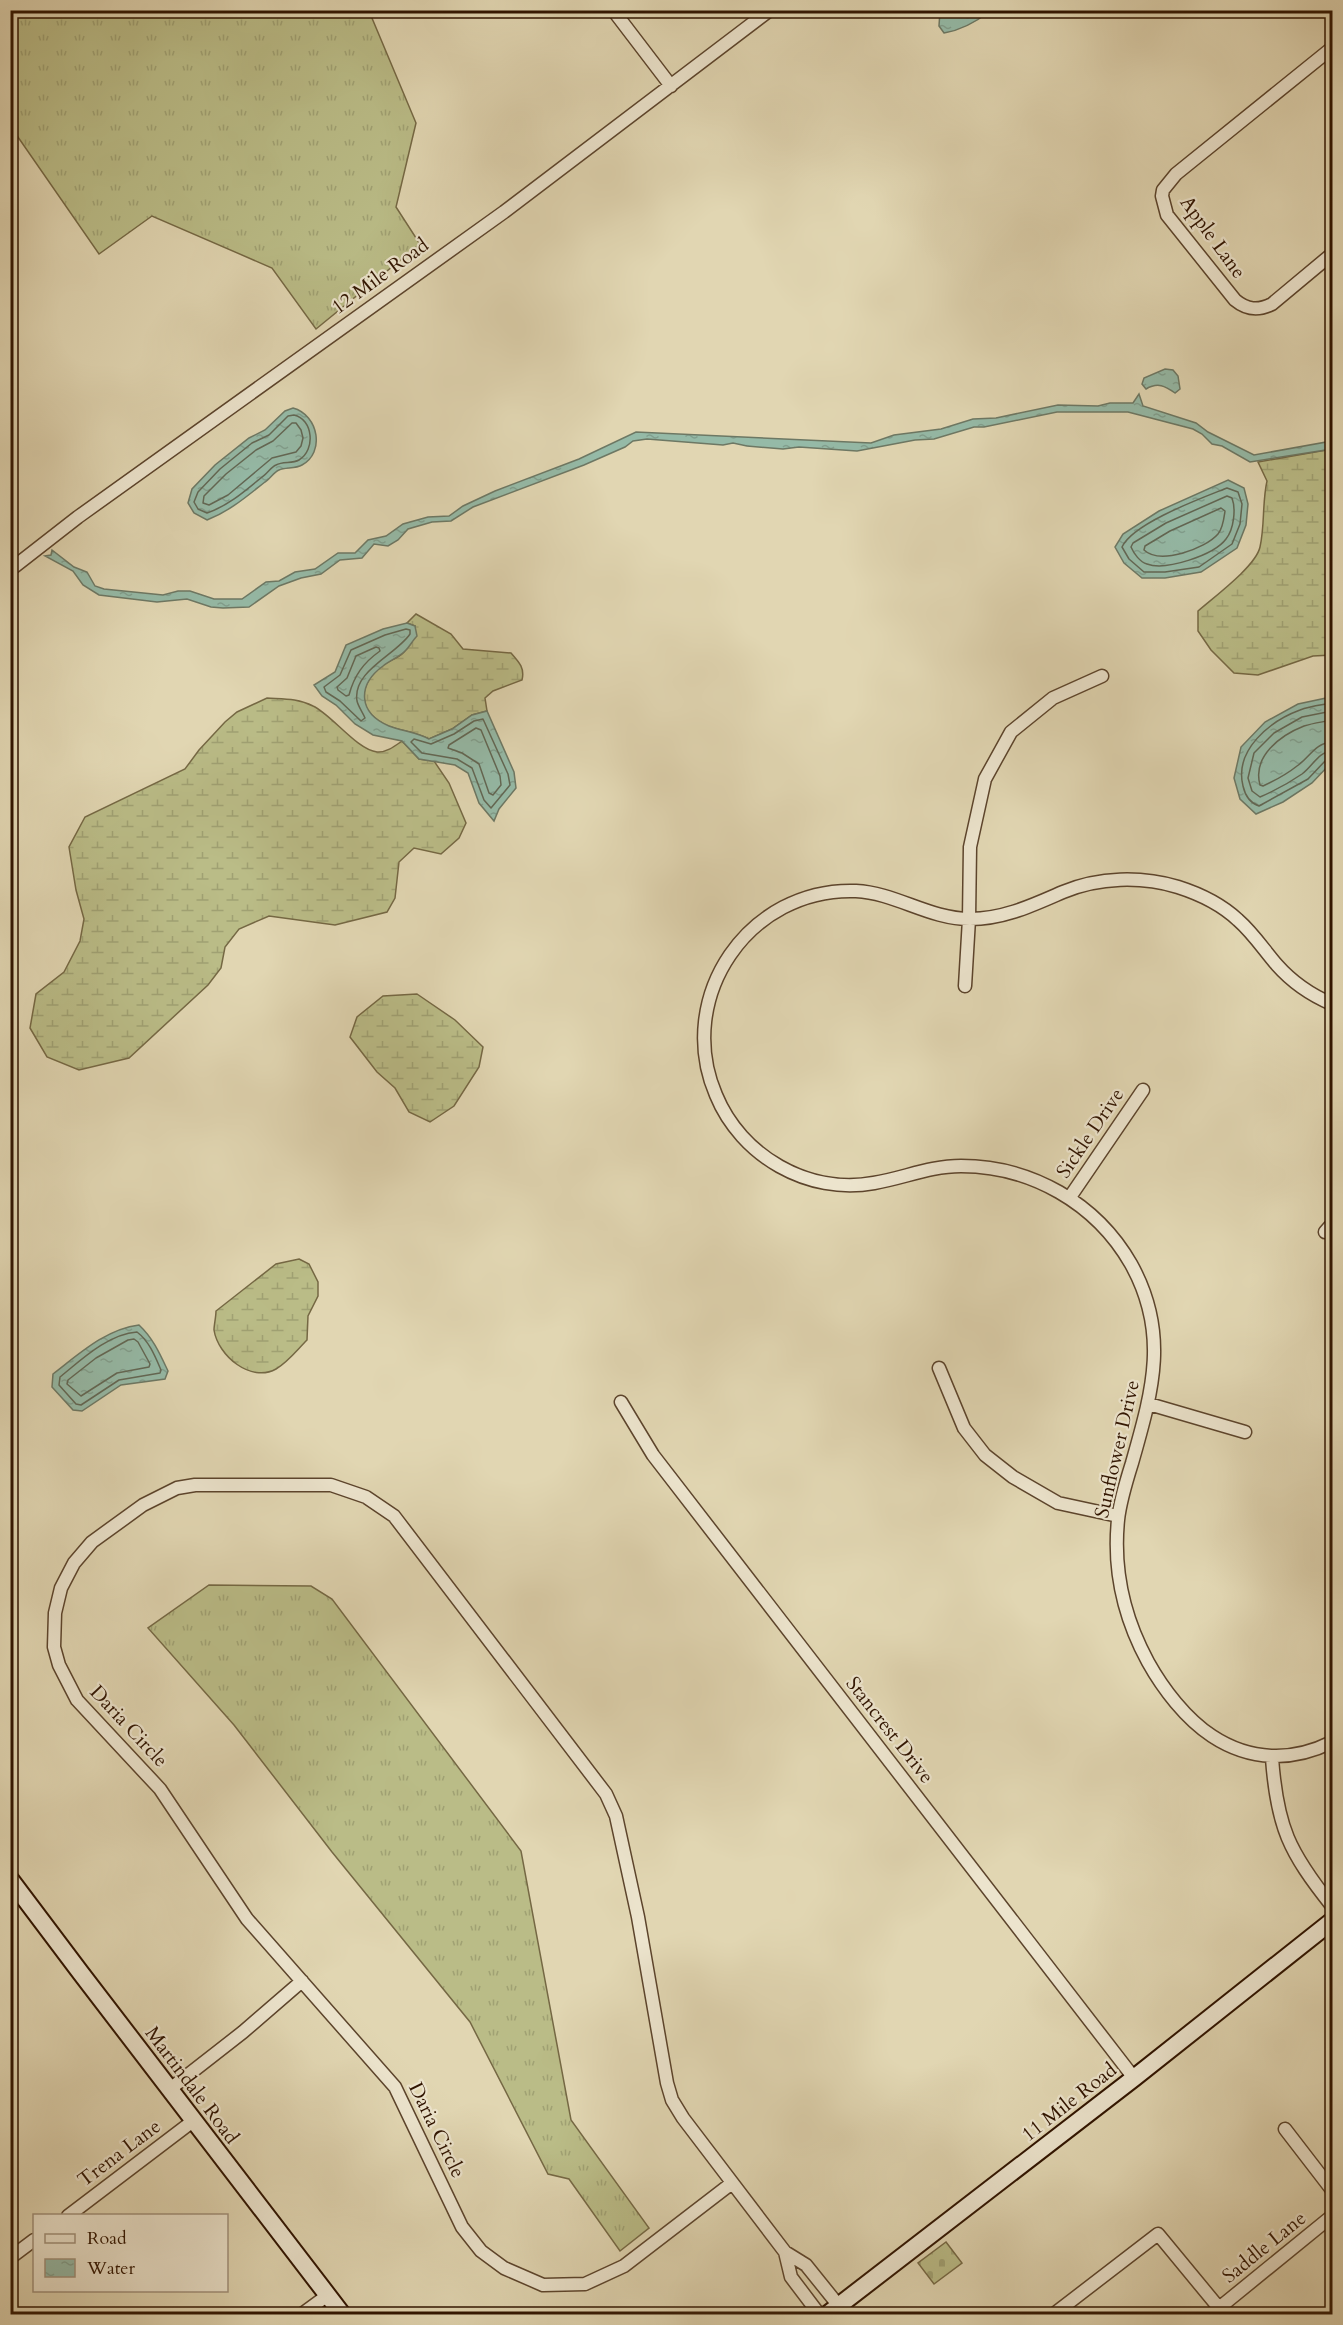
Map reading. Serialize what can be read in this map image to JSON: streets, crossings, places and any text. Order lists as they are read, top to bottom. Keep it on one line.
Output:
{"streets":{"street":["Apple Lane","12 Mile Road","Sickle Drive","Sunflower Drive","Daria Circle","Stancrest Drive","Martindale Road","11 Mile Road","Trena Lane","Saddle Lane"]},"crossings":[["Sickle Drive","Sunflower Drive"],["Daria Circle","11 Mile Road"],["Stancrest Drive","11 Mile Road"],["Martindale Road","Trena Lane"]],"legend":["Road","Water"]}
